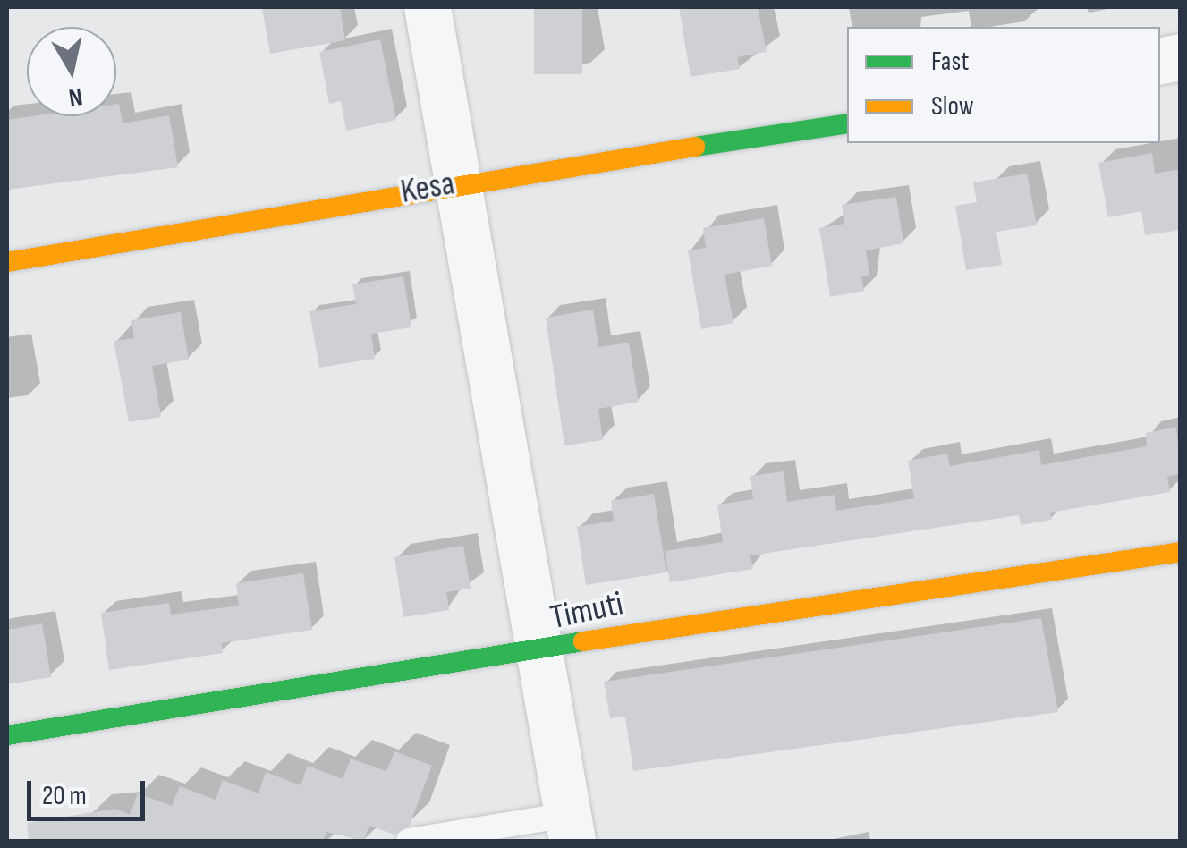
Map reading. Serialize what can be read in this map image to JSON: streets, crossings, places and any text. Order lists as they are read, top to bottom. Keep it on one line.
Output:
{"streets":{"street":["Kesa","Timuti"]},"legend":["Fast","Slow"],"scale_bar":"20 m","north":"bottom"}
